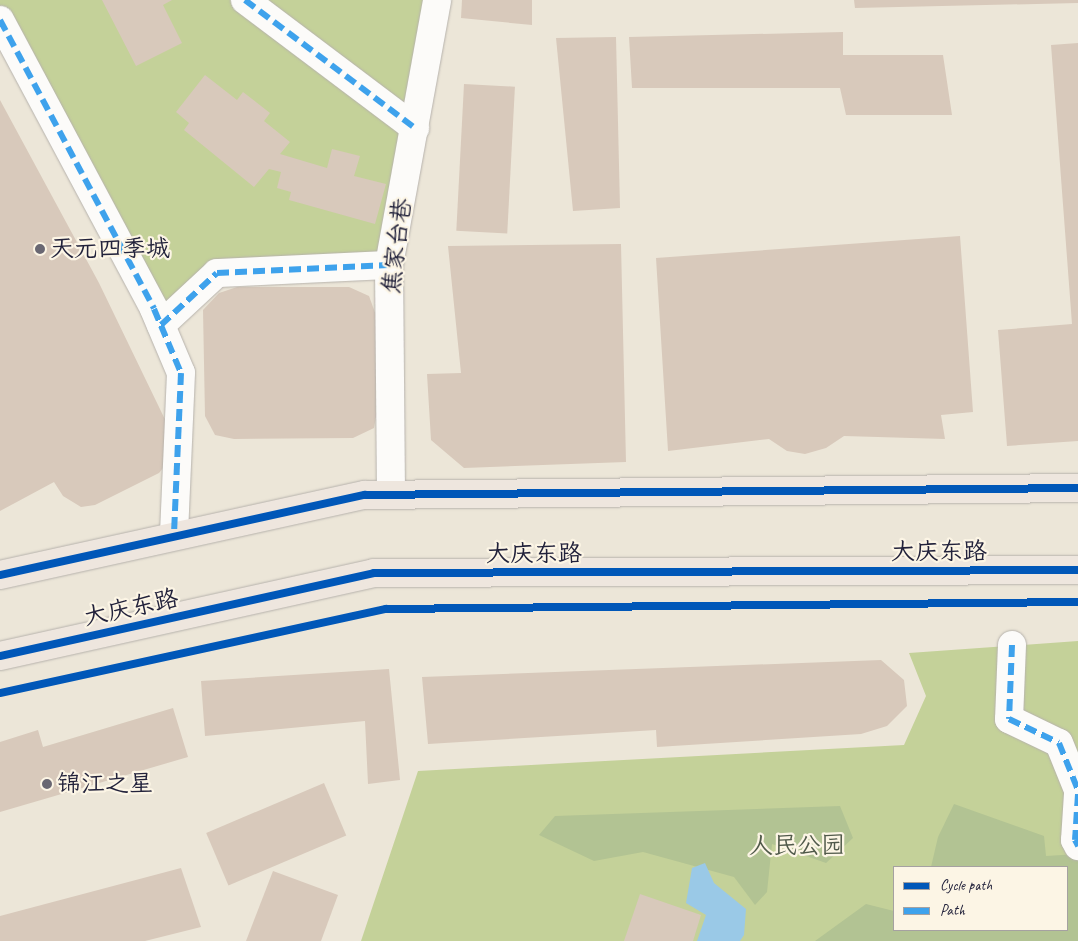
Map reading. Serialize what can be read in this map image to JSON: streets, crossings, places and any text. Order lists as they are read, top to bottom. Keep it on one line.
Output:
{"streets":{"main road":["大庆东路"],"street":["焦家台巷"]},"parks":["人民公园"],"places":["天元四季城","锦江之星"],"legend":["Cycle path","Path"]}
